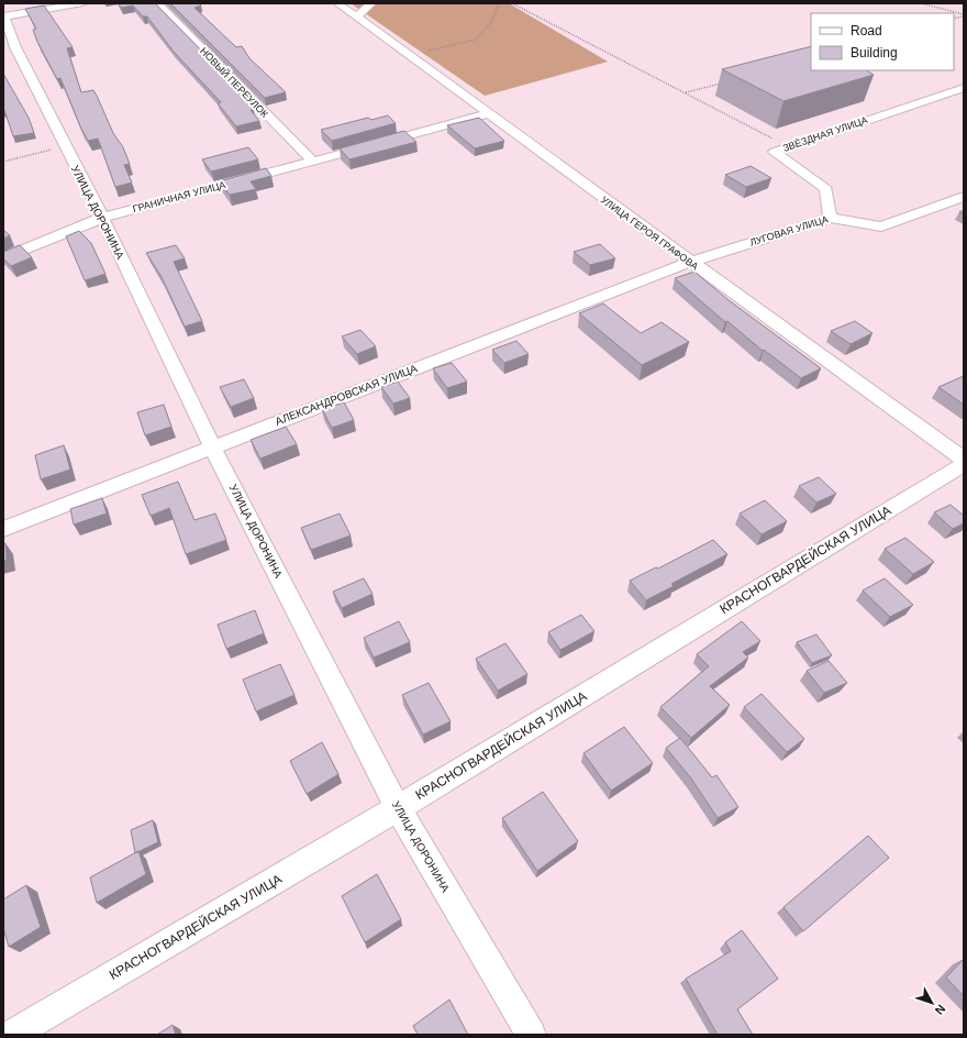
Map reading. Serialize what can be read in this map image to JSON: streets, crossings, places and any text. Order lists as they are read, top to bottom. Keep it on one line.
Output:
{"streets":{"street":["НОВЫЙ ПЕРЕУЛОК","ЗВЁЗДНАЯ УЛИЦА","ГРАНИЧНАЯ УЛИЦА","УЛИЦА ДОРОНИНА","ЛУГОВАЯ УЛИЦА","УЛИЦА ГЕРОЯ ГРАФОВА","АЛЕКСАНДРОВСКАЯ УЛИЦА","КРАСНОГВАРДЕЙСКАЯ УЛИЦА"]},"crossings":[["НОВЫЙ ПЕРЕУЛОК","ГРАНИЧНАЯ УЛИЦА"],["ЗВЁЗДНАЯ УЛИЦА","ЛУГОВАЯ УЛИЦА"],["ГРАНИЧНАЯ УЛИЦА","УЛИЦА ДОРОНИНА"],["ГРАНИЧНАЯ УЛИЦА","УЛИЦА ГЕРОЯ ГРАФОВА"],["УЛИЦА ДОРОНИНА","АЛЕКСАНДРОВСКАЯ УЛИЦА"],["УЛИЦА ДОРОНИНА","КРАСНОГВАРДЕЙСКАЯ УЛИЦА"],["ЛУГОВАЯ УЛИЦА","УЛИЦА ГЕРОЯ ГРАФОВА"],["ЛУГОВАЯ УЛИЦА","АЛЕКСАНДРОВСКАЯ УЛИЦА"],["УЛИЦА ГЕРОЯ ГРАФОВА","АЛЕКСАНДРОВСКАЯ УЛИЦА"]],"legend":["Road","Building"],"north":"bottom right"}
